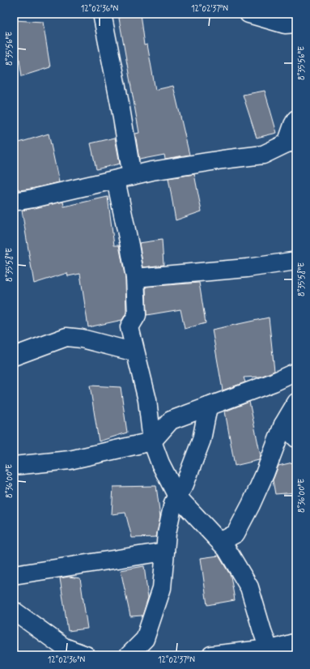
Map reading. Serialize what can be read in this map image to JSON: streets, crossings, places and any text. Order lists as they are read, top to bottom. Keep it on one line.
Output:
{"coordinates":["12°02'36\"N","12°02'37\"N","8°35'56\"E","8°35'58\"E","8°36'00\"E"]}
